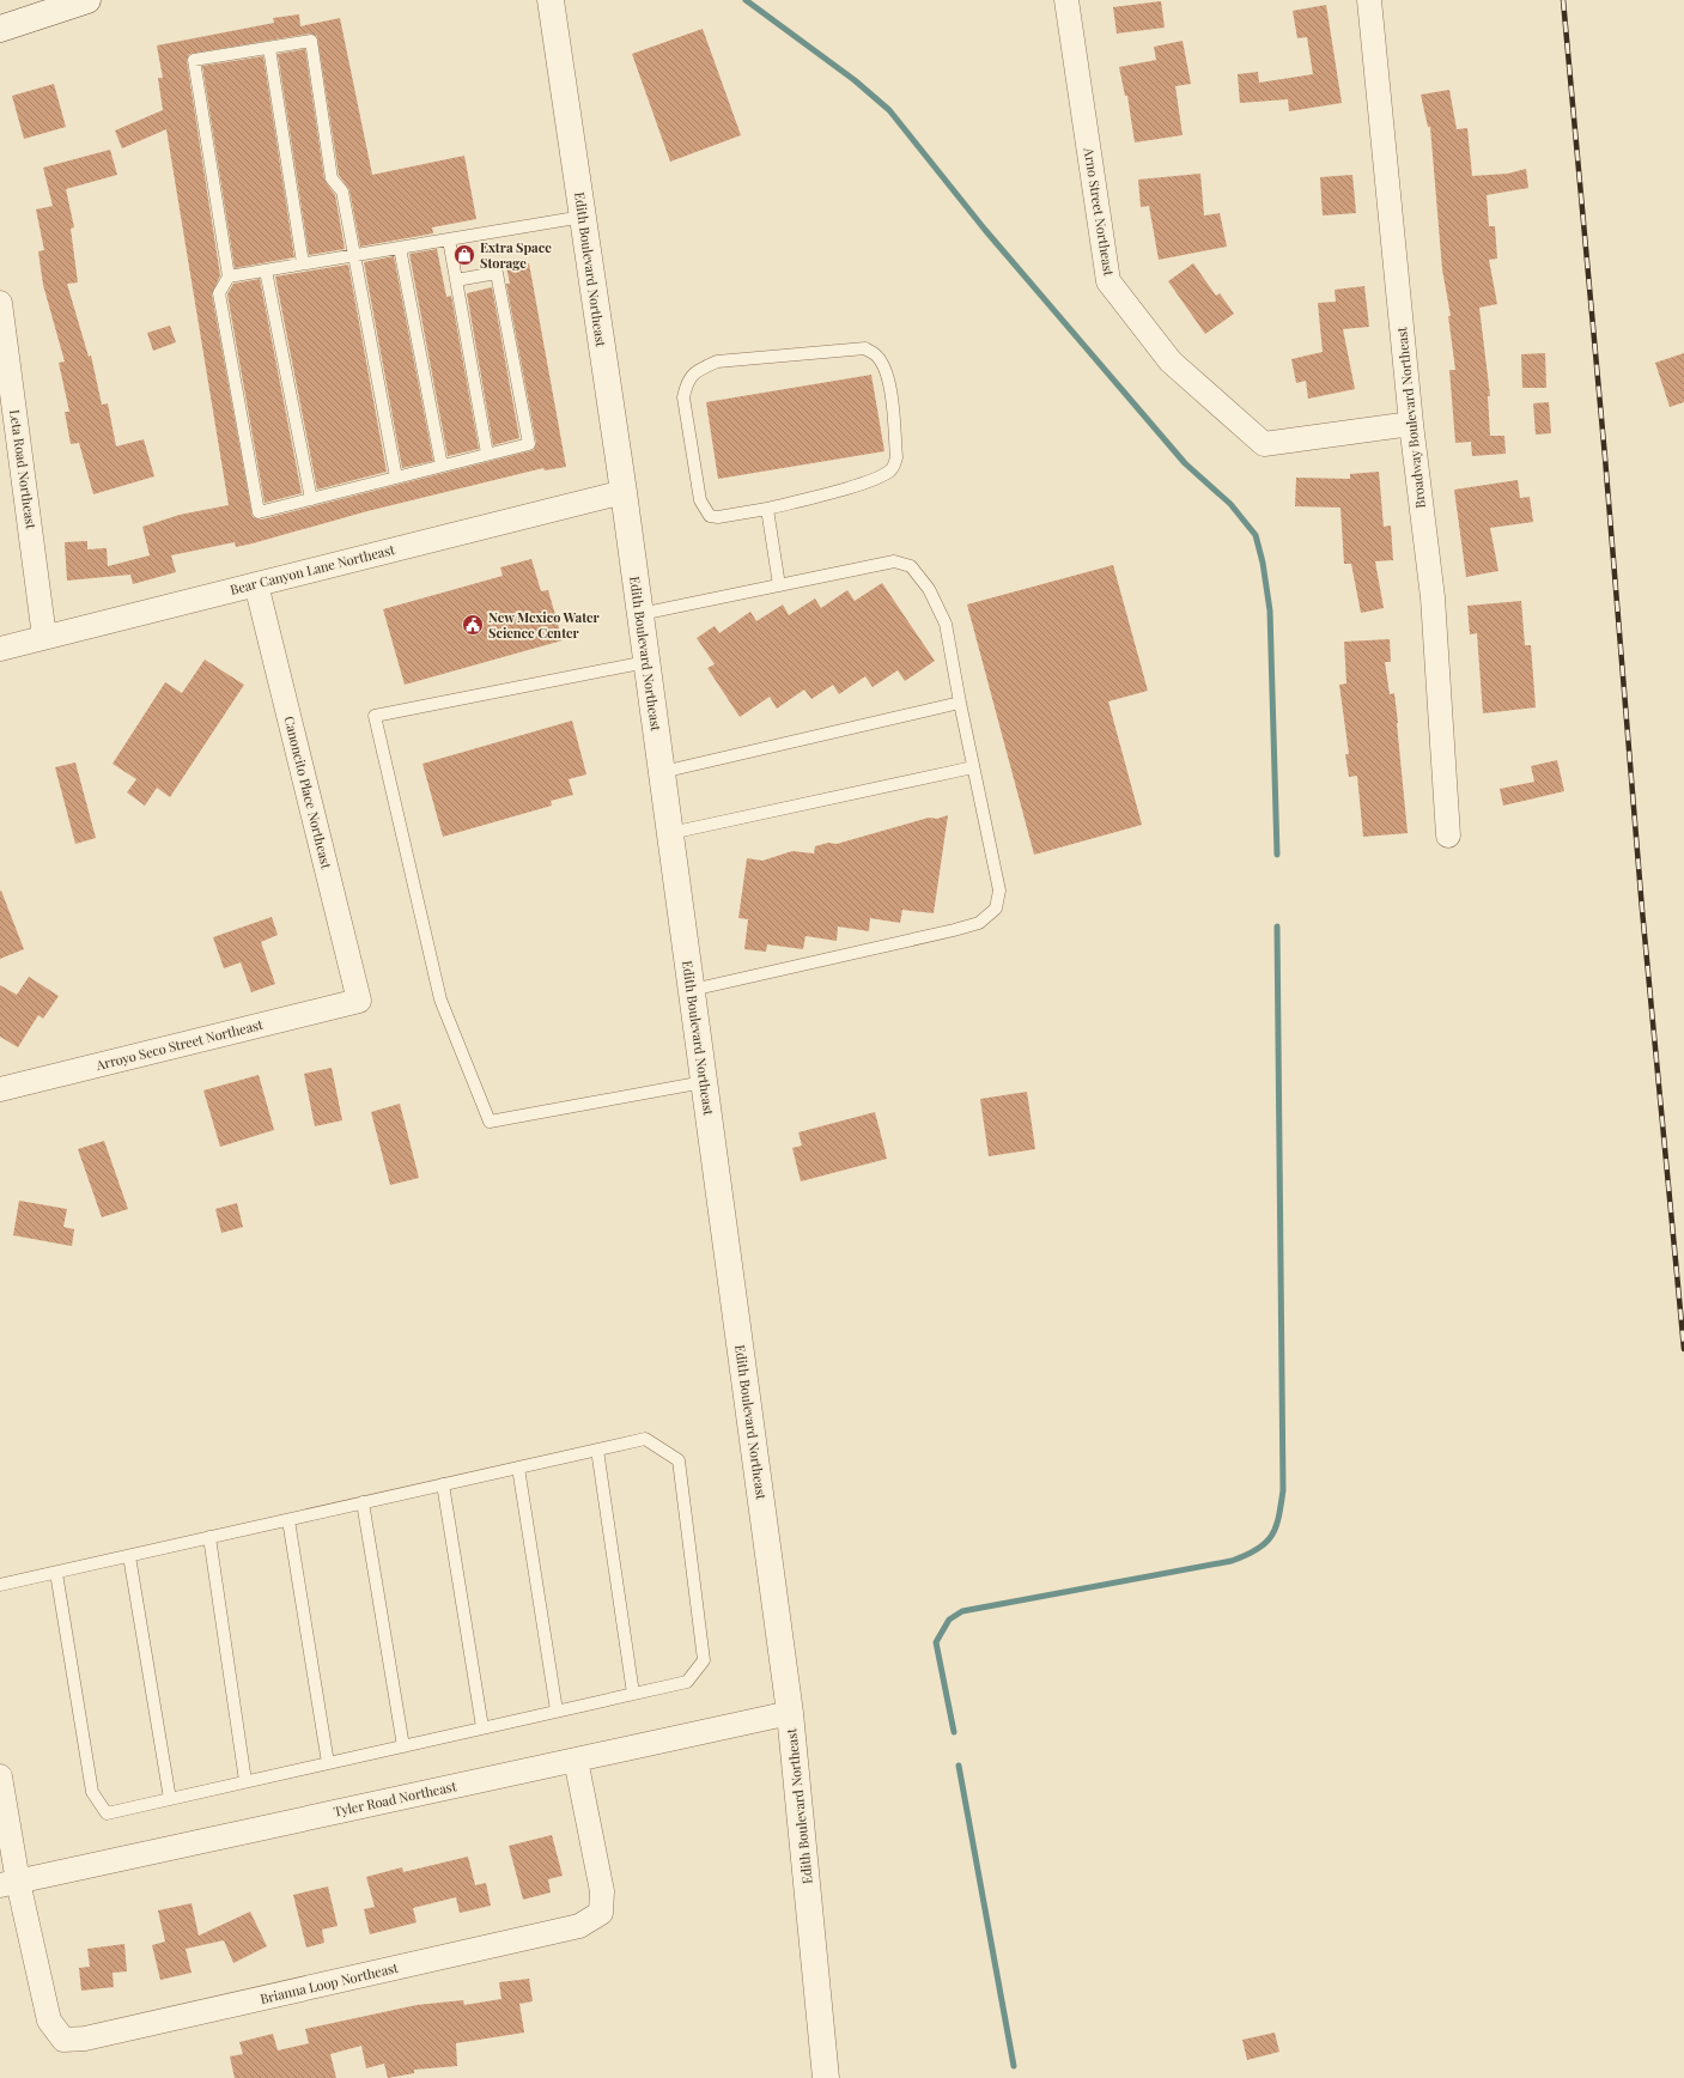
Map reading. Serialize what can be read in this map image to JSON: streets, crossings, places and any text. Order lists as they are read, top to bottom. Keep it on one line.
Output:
{"streets":{"street":["Arno Street Northeast","Edith Boulevard Northeast","Broadway Boulevard Northeast","Leta Road Northeast","Bear Canyon Lane Northeast","Canoncito Place Northeast","Arroyo Seco Street Northeast","Tyler Road Northeast","Brianna Loop Northeast"]},"crossings":[["Arno Street Northeast","Broadway Boulevard Northeast"],["Edith Boulevard Northeast","Bear Canyon Lane Northeast"],["Edith Boulevard Northeast","Tyler Road Northeast"],["Leta Road Northeast","Bear Canyon Lane Northeast"],["Bear Canyon Lane Northeast","Canoncito Place Northeast"],["Canoncito Place Northeast","Arroyo Seco Street Northeast"],["Tyler Road Northeast","Brianna Loop Northeast"]],"places":{"shop":["Extra Space Storage"],"public building":["New Mexico Water Science Center"]}}
